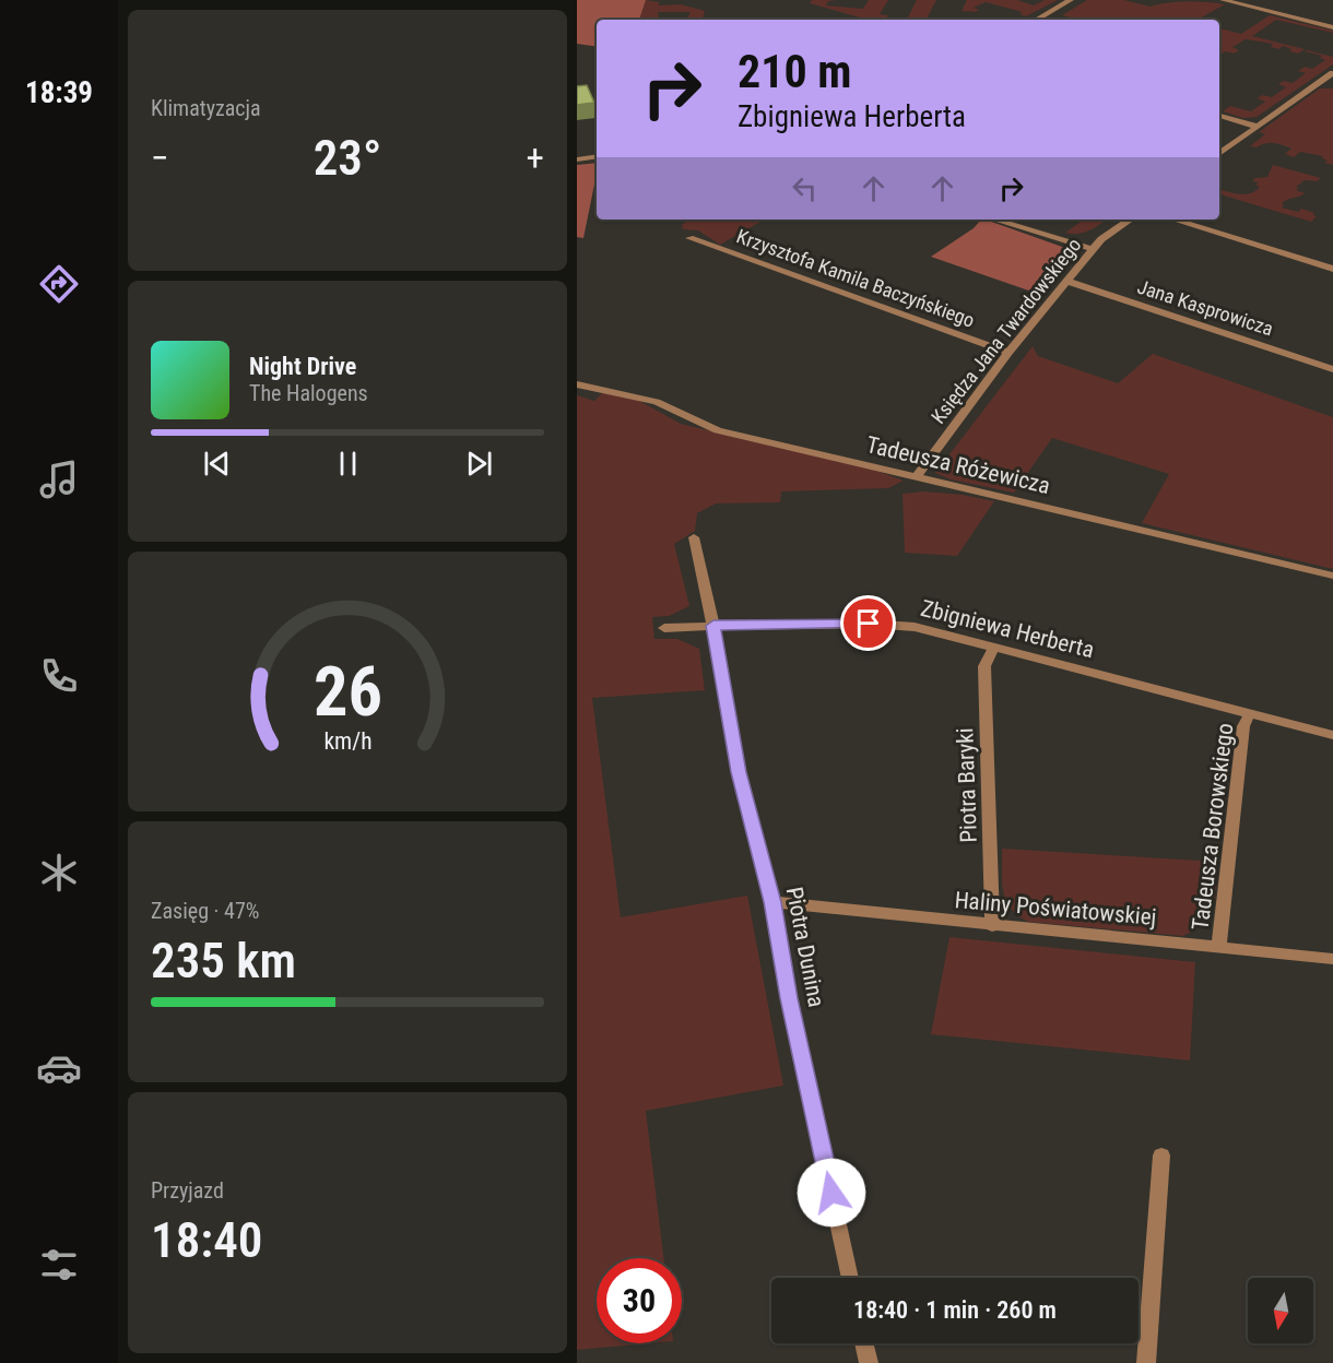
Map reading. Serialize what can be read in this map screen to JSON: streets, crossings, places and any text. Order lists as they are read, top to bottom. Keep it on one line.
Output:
{"streets":{"street":["Krzysztofa Kamila Baczyńskiego","Jana Kasprowicza","Księdza Jana Twardowskiego","Tadeusza Różewicza","Zbigniewa Herberta","Piotra Baryki","Tadeusza Borowskiego","Haliny Poświatowskiej","Piotra Dunina"]},"crossings":[["Krzysztofa Kamila Baczyńskiego","Księdza Jana Twardowskiego"],["Jana Kasprowicza","Księdza Jana Twardowskiego"],["Księdza Jana Twardowskiego","Tadeusza Różewicza"],["Zbigniewa Herberta","Piotra Baryki"],["Zbigniewa Herberta","Tadeusza Borowskiego"],["Zbigniewa Herberta","Piotra Dunina"],["Piotra Baryki","Haliny Poświatowskiej"],["Tadeusza Borowskiego","Haliny Poświatowskiej"],["Haliny Poświatowskiej","Piotra Dunina"]],"north":"bottom","page":{"tabs":"18:39","tile":["Klimatyzacja",["Zasięg · 47%","235 km"],["Przyjazd","18:40"]],"turn":["210 m","Zbigniewa Herberta"],"heat":["−","23°","+"],"song":["Night Drive","The Halogens"],"limit":"30","trip":"18:40 · 1 min · 260 m","gauge":["26","km/h"]}}
